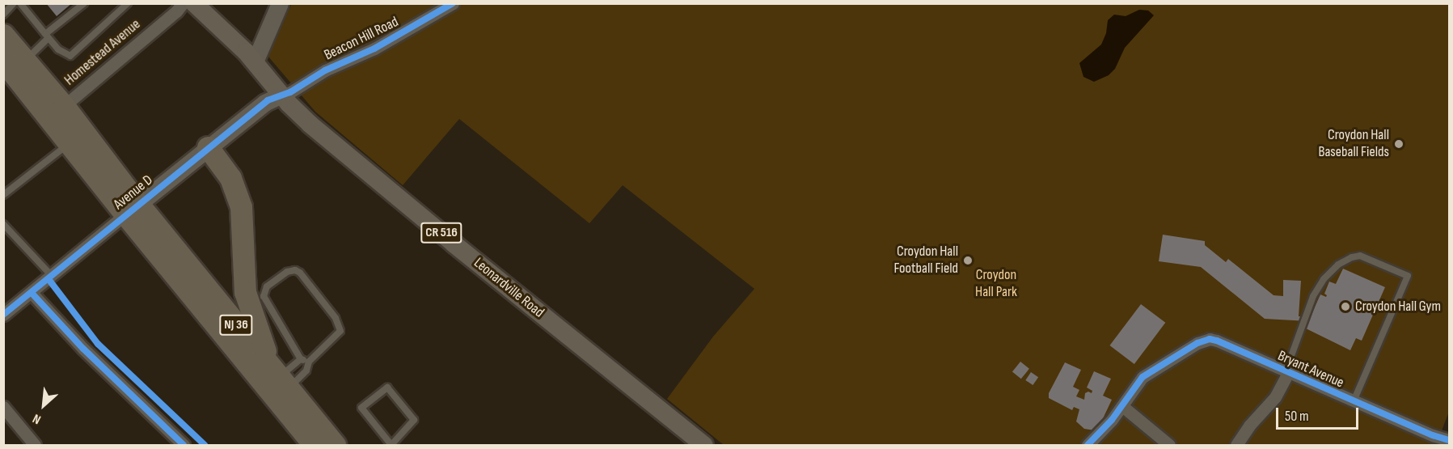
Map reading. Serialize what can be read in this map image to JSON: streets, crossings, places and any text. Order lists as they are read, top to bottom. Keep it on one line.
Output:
{"streets":{"highway":["NJ 36"],"main road":["CR 516","Leonardville Road"],"street":["Beacon Hill Road","Homestead Avenue","Avenue D","Bryant Avenue"]},"crossings":[["Beacon Hill Road","Avenue D"],["Beacon Hill Road","Leonardville Road"],["Homestead Avenue","NJ 36"],["Avenue D","Leonardville Road"],["Avenue D","NJ 36"]],"parks":["Croydon Hall Park"],"places":["Croydon Hall Baseball Fields","Croydon Hall Football Field","Croydon Hall Gym"],"scale_bar":"50 m","north":"bottom left"}
